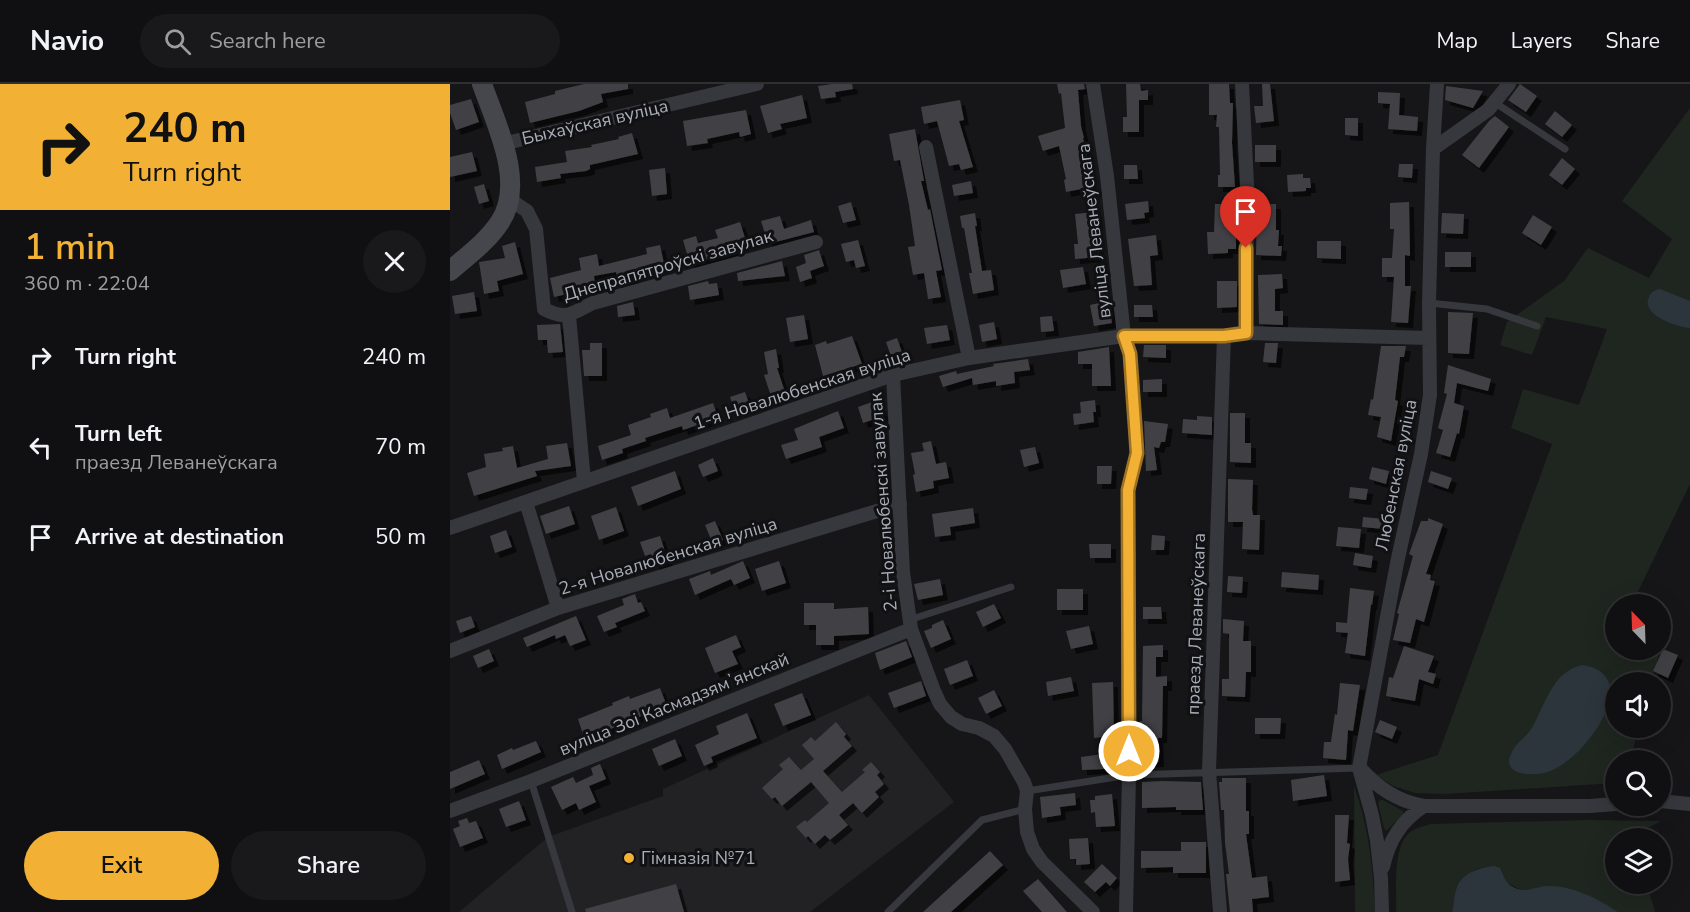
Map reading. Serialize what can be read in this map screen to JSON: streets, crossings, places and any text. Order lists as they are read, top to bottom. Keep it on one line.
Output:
{"streets":{"street":["Быхаўская вуліца","вуліца Леванеўскага","Днепрапятроўскі завулак","1-я Новалюбенская вуліца","Любенская вуліца","2-і Новалюбенскі завулак","2-я Новалюбенская вуліца","праезд Леванеўскага","вуліца Зоі Касмадзямʼянскай"]},"crossings":[["вуліца Леванеўскага","1-я Новалюбенская вуліца"],["1-я Новалюбенская вуліца","Любенская вуліца"],["1-я Новалюбенская вуліца","2-і Новалюбенскі завулак"],["1-я Новалюбенская вуліца","праезд Леванеўскага"],["2-і Новалюбенскі завулак","2-я Новалюбенская вуліца"],["2-і Новалюбенскі завулак","вуліца Зоі Касмадзямʼянскай"]],"places":["Гімназія №71"],"north":"top left","page":{"header":"Navio","search":"Search here","nav":["Map","Layers","Share"],"turn":["240 m","Turn right"],"heading":["1 min","360 m · 22:04"],"list":[{"name":"Turn right","value":"240 m"},{"name":"Turn left","note":"праезд Леванеўскага","value":"70 m"},{"name":"Arrive at destination","value":"50 m"}],"buttons":["Exit","Share"]}}
